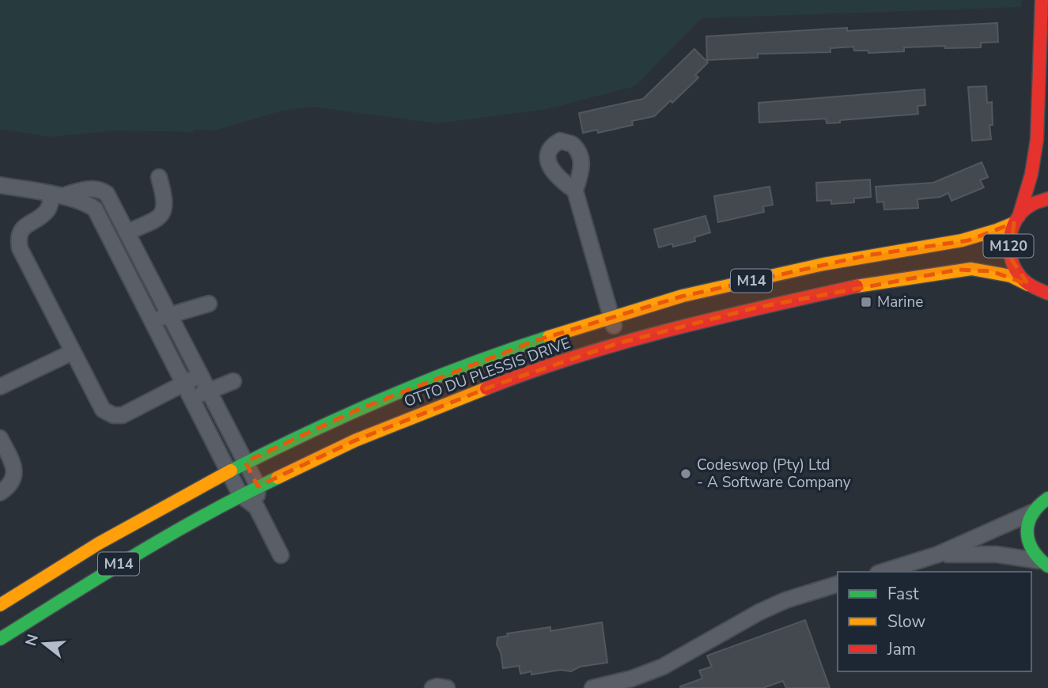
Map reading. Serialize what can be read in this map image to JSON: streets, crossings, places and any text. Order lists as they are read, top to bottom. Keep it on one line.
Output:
{"streets":{"main road":["M120","M14","OTTO DU PLESSIS DRIVE"]},"crossings":[["M120","OTTO DU PLESSIS DRIVE"]],"places":{"transit":["Marine"],"other":["Codeswop (Pty) Ltd - A Software Company"]},"legend":["Fast","Slow","Jam"],"north":"left"}
